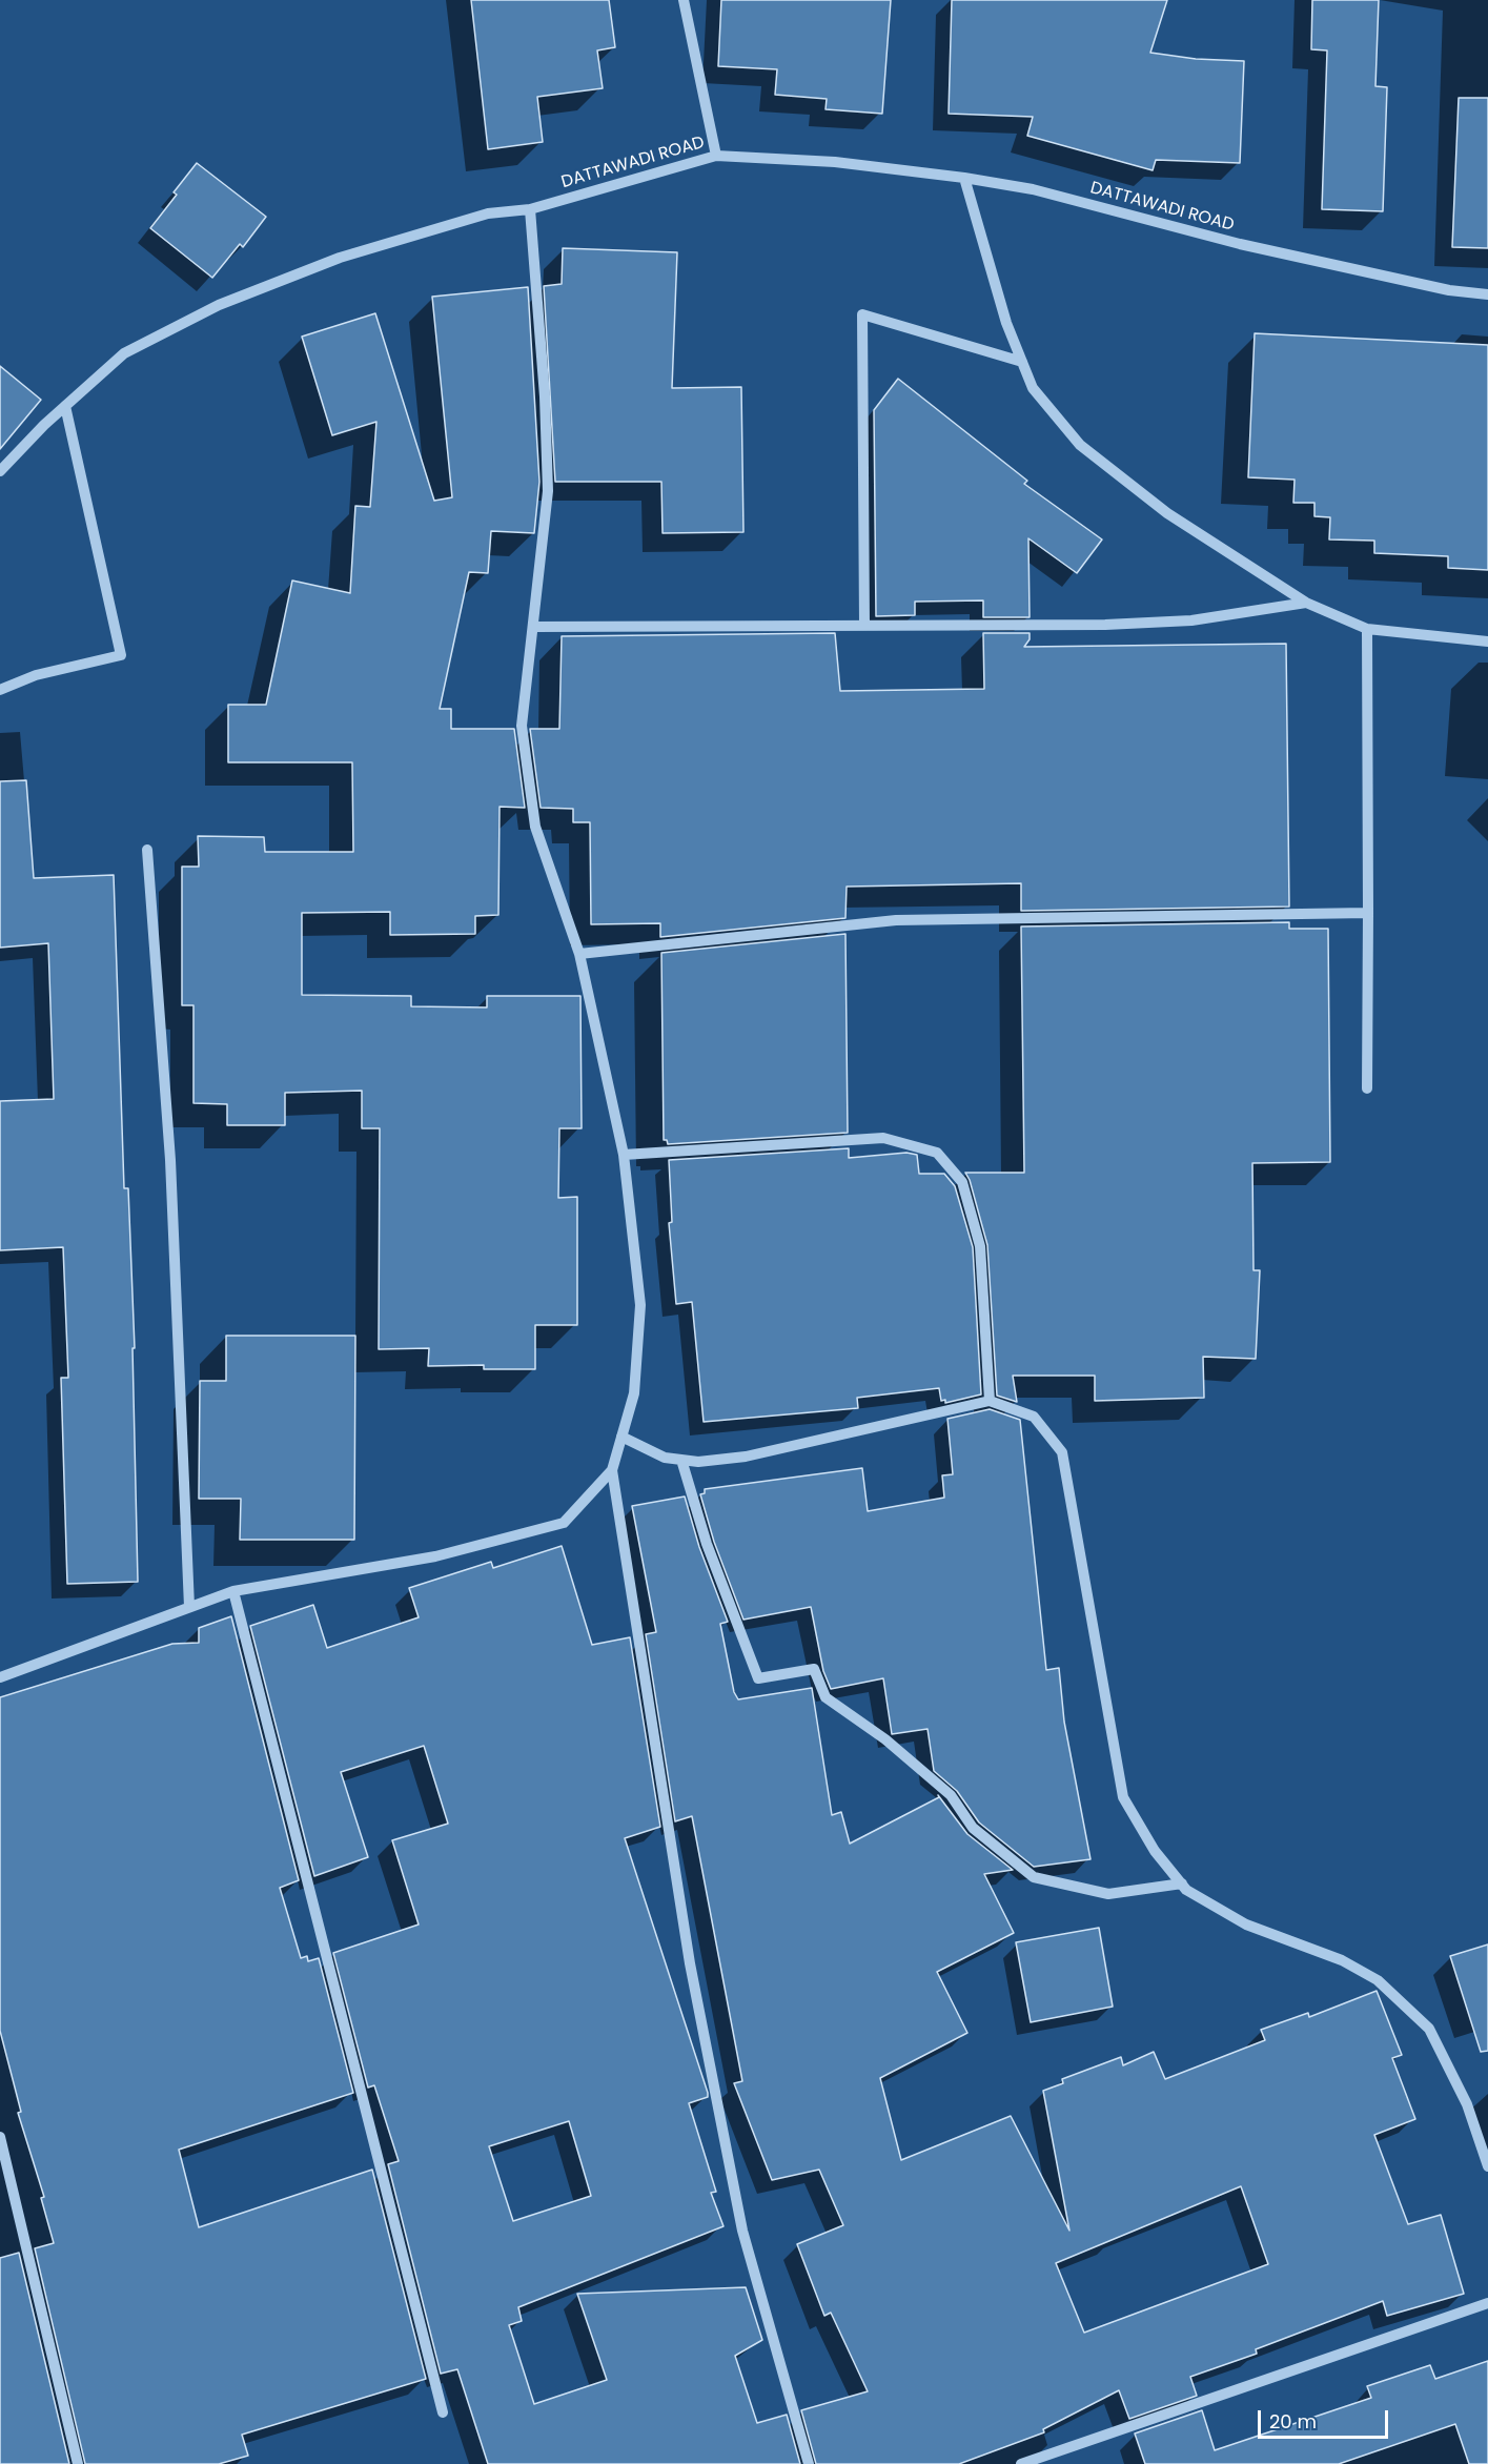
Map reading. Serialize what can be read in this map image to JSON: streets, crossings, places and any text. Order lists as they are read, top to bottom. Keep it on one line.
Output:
{"streets":{"street":["DATTAWADI ROAD"]},"scale_bar":"20 m"}
